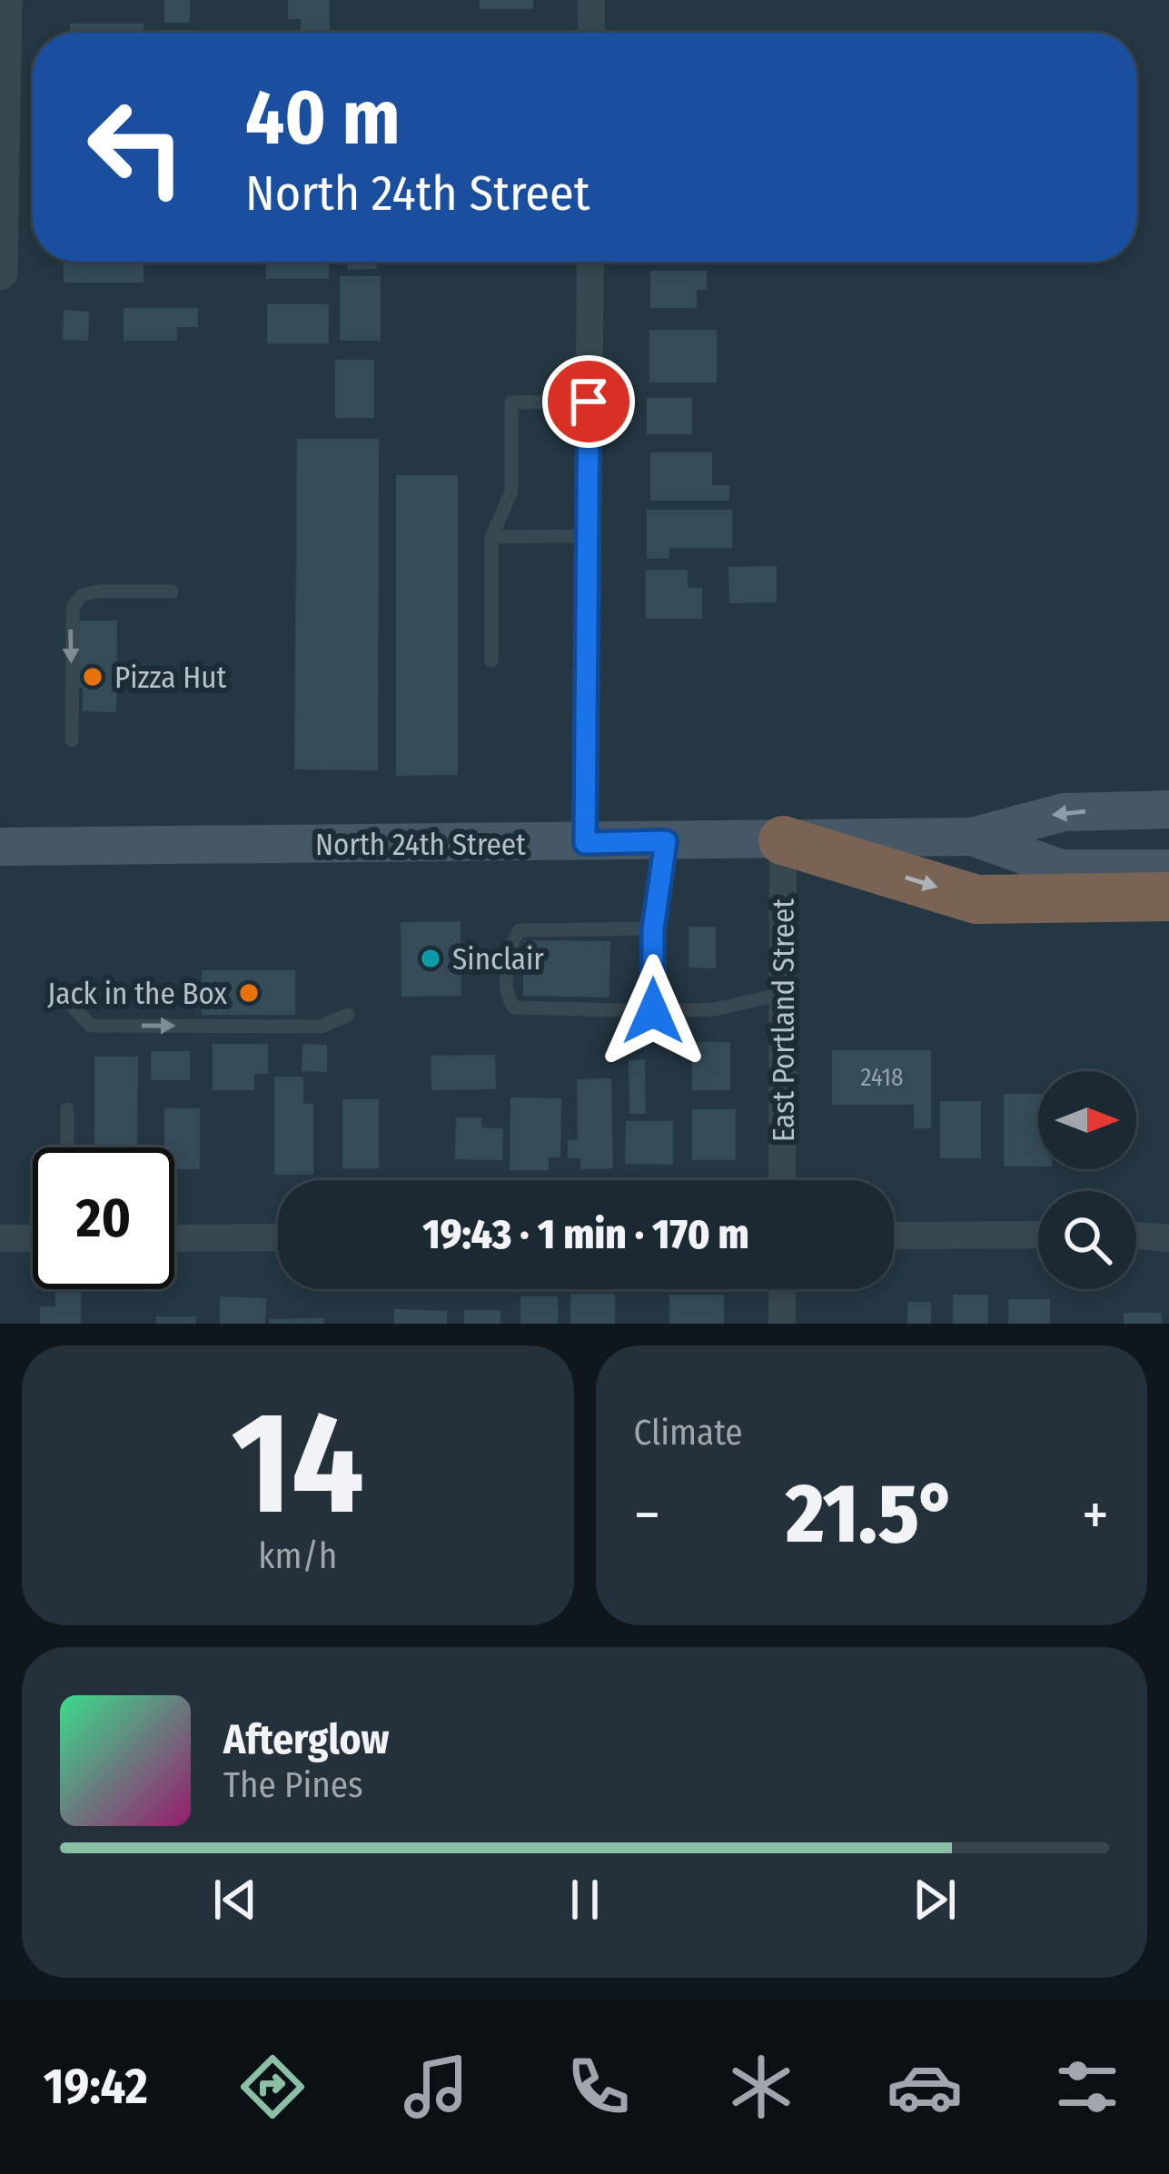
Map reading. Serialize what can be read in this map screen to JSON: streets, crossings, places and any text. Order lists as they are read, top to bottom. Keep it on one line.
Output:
{"streets":{"main road":["North 24th Street"],"street":["East Portland Street"]},"crossings":[["North 24th Street","East Portland Street"]],"places":["Pizza Hut","Sinclair","Jack in the Box"],"house_numbers":["2418"],"north":"right","page":{"turn":["40 m","North 24th Street"],"limit":"20","trip":"19:43 · 1 min · 170 m","tile":[["14","km/h"],"Climate"],"heat":["−","21.5°","+"],"song":["Afterglow","The Pines"],"tabs":"19:42"}}
